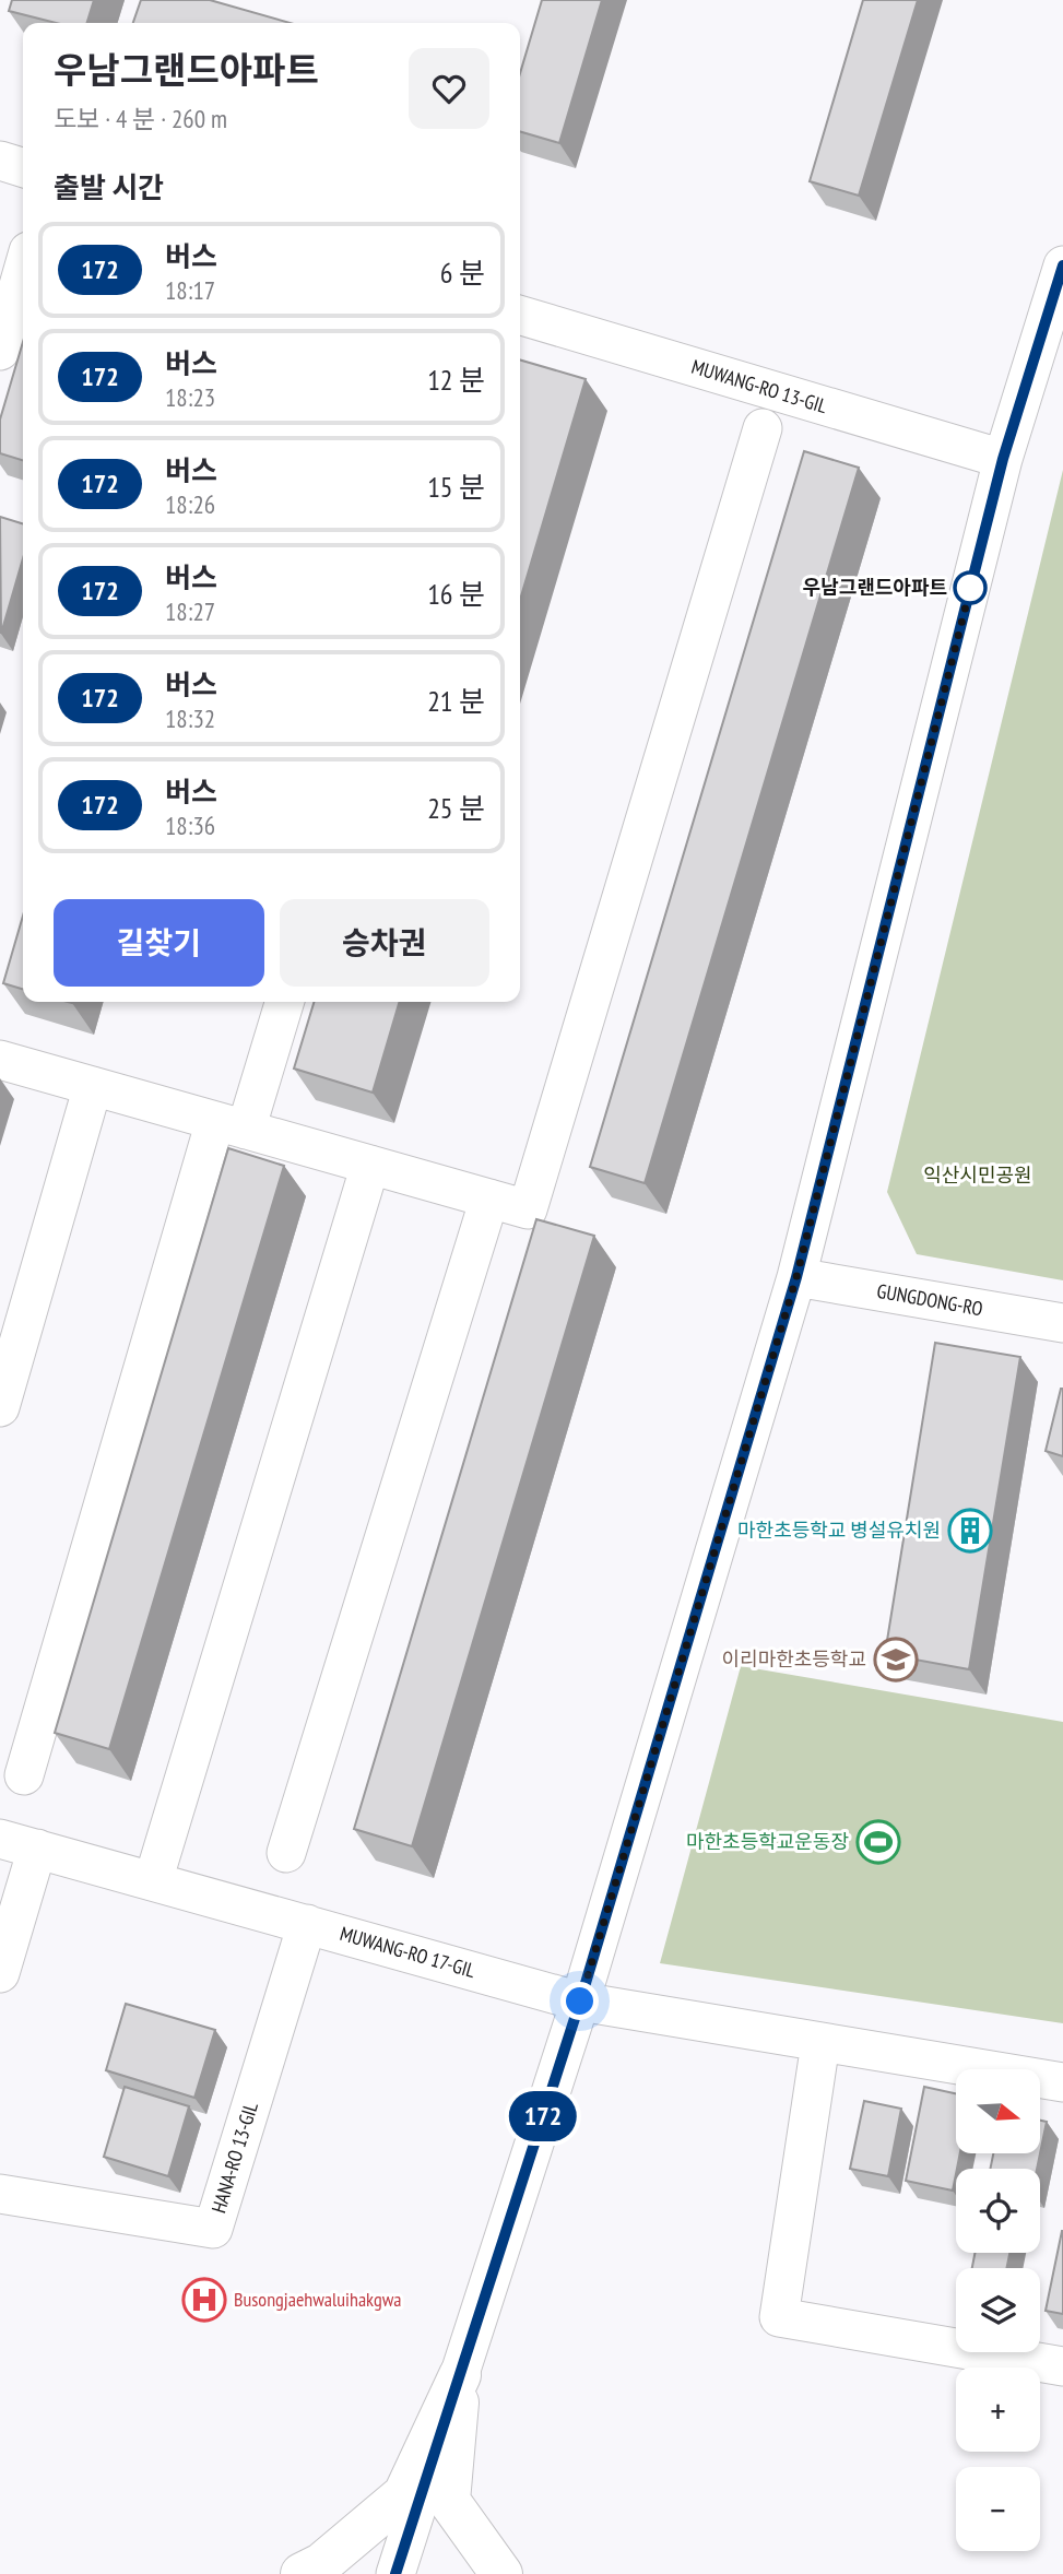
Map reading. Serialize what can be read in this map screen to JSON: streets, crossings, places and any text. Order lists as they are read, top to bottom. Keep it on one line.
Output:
{"streets":{"street":["MUWANG-RO 13-GIL","GUNGDONG-RO","MUWANG-RO 17-GIL","HANA-RO 13-GIL"]},"crossings":[["MUWANG-RO 17-GIL","HANA-RO 13-GIL"]],"parks":["익산시민공원"],"places":{"other":["우남그랜드아파트"],"building":["마한초등학교 병설유치원"],"school or university":["이리마한초등학교"],"sports":["마한초등학교운동장"],"hospital":["Busongjaehwaluihakgwa"]},"lines":["bus line 172"],"north":"right","page":{"on_map":"172","heading":[["우남그랜드아파트","도보 · 4 분 · 260 m"],"출발 시간"],"list":[{"mark":"172","name":"버스","note":"18:17","value":"6 분"},{"mark":"172","name":"버스","note":"18:23","value":"12 분"},{"mark":"172","name":"버스","note":"18:26","value":"15 분"},{"mark":"172","name":"버스","note":"18:27","value":"16 분"},{"mark":"172","name":"버스","note":"18:32","value":"21 분"},{"mark":"172","name":"버스","note":"18:36","value":"25 분"}],"buttons":["길찾기","승차권"],"map_buttons":["+","−"]}}
